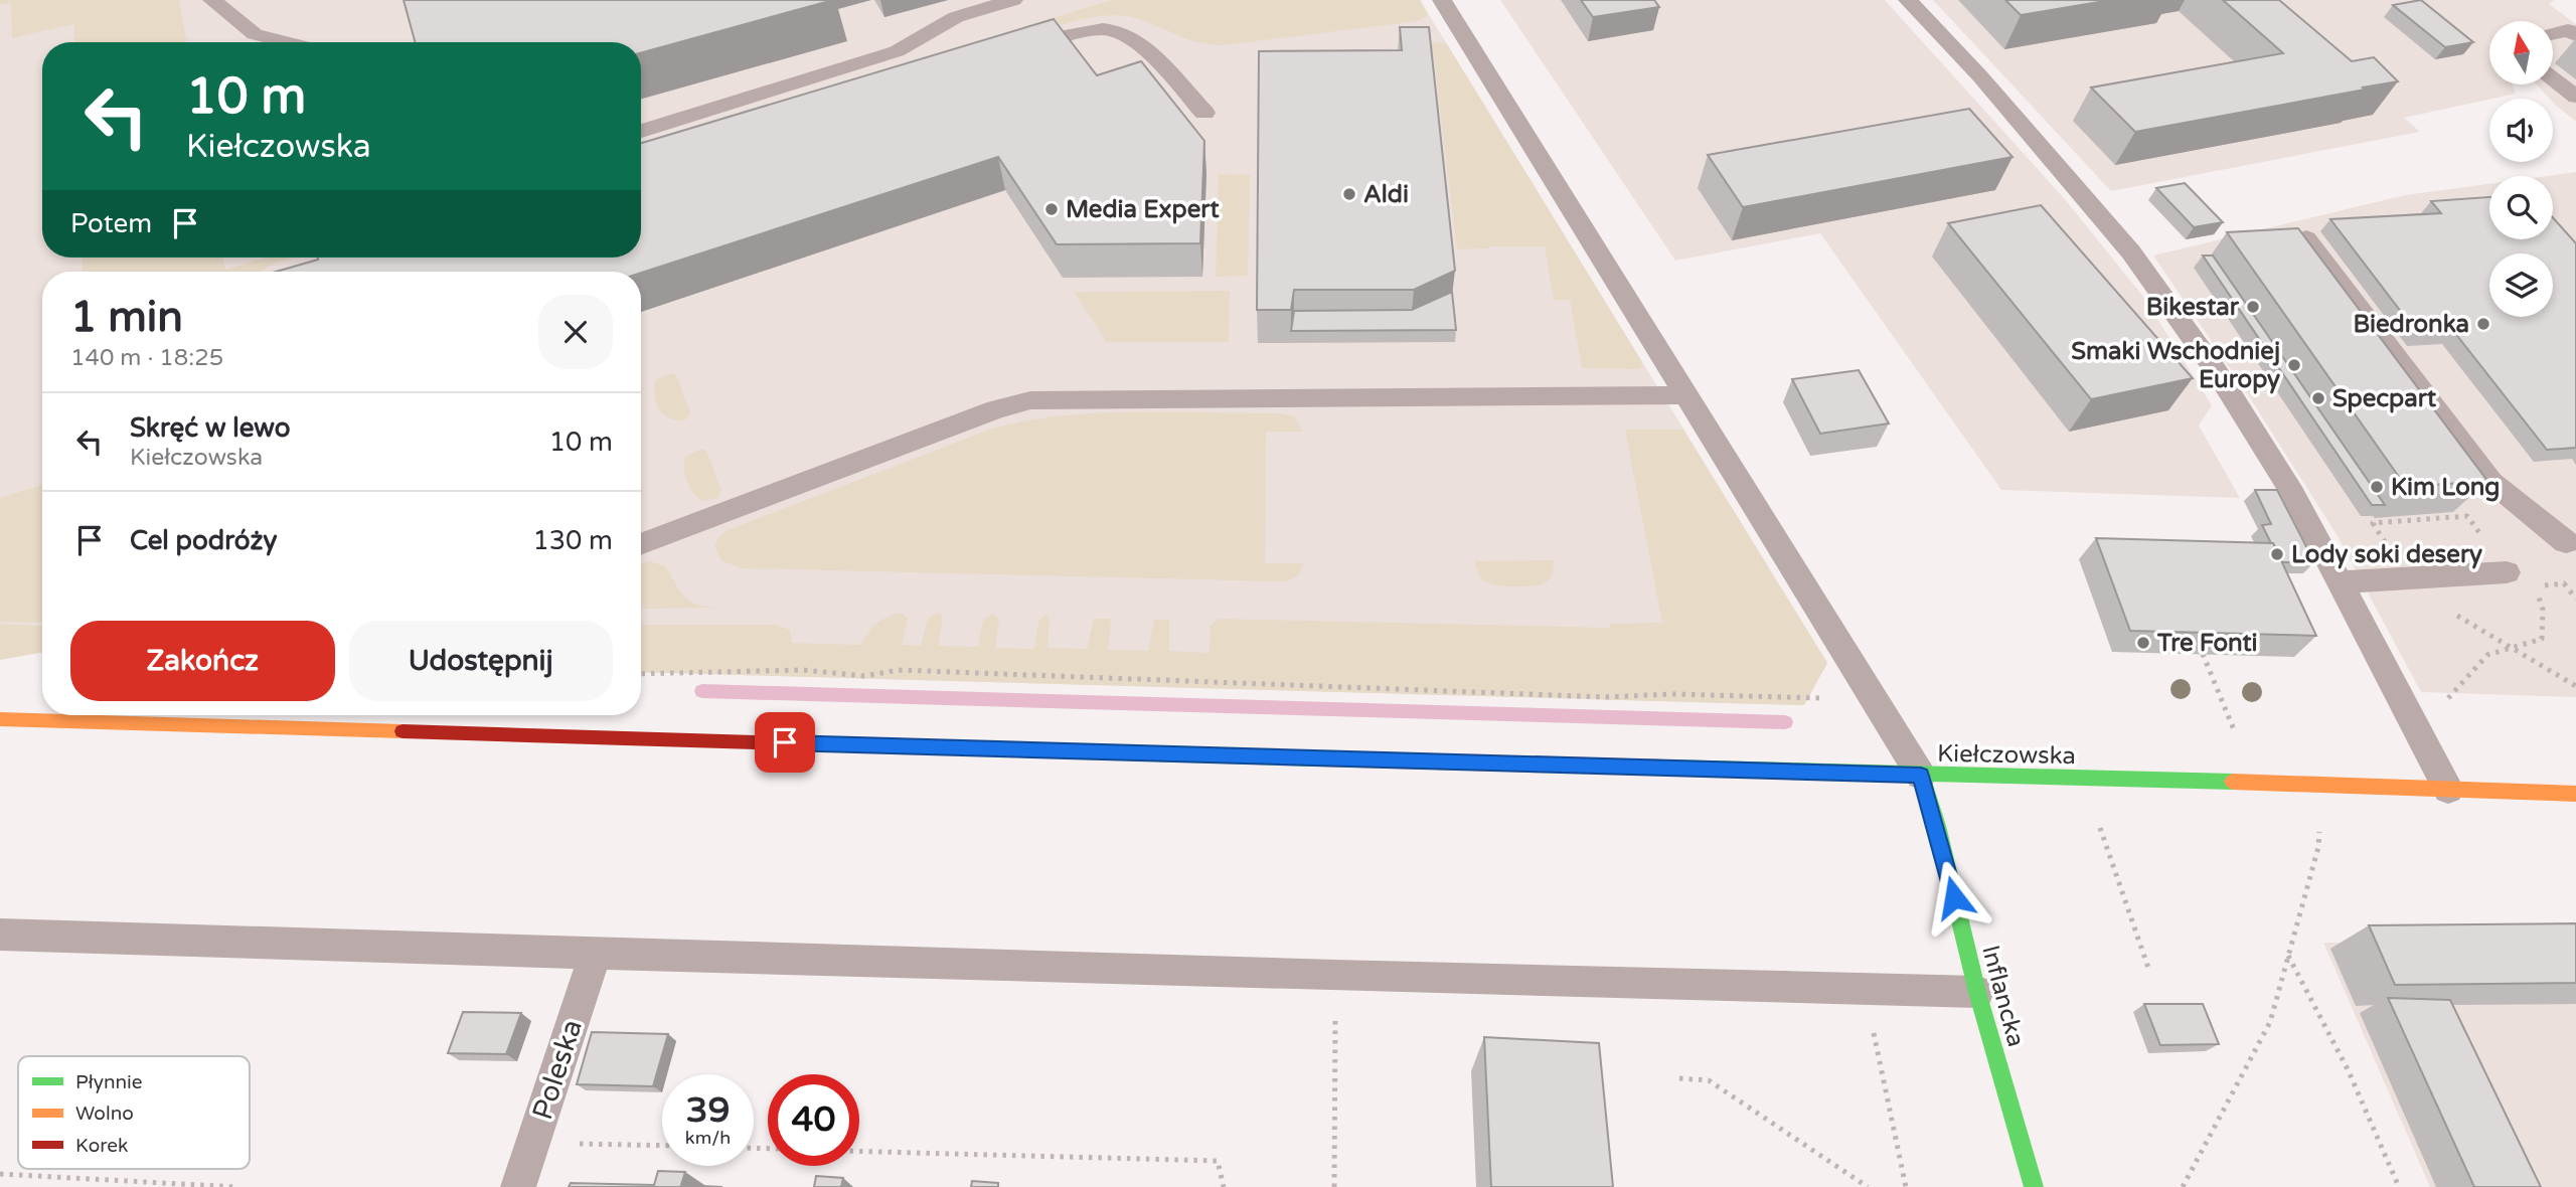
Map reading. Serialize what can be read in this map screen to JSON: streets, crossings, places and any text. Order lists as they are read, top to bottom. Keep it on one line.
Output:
{"streets":{"street":["Kiełczowska","Inflancka"],"lane":["Poleska"]},"crossings":[["Kiełczowska","Inflancka"]],"places":["Aldi","Media Expert","Bikestar","Biedronka","Smaki Wschodniej Europy","Specpart","Kim Long","Lody soki desery","Tre Fonti"],"legend":["Płynnie","Wolno","Korek"],"north":"top","page":{"turn":["10 m","Kiełczowska"],"then":"Potem","heading":["1 min","140 m · 18:25"],"list":[{"name":"Skręć w lewo","note":"Kiełczowska","value":"10 m"},{"name":"Cel podróży","value":"130 m"}],"buttons":["Zakończ","Udostępnij"],"speed":"39 km/h","limit":"40"}}
